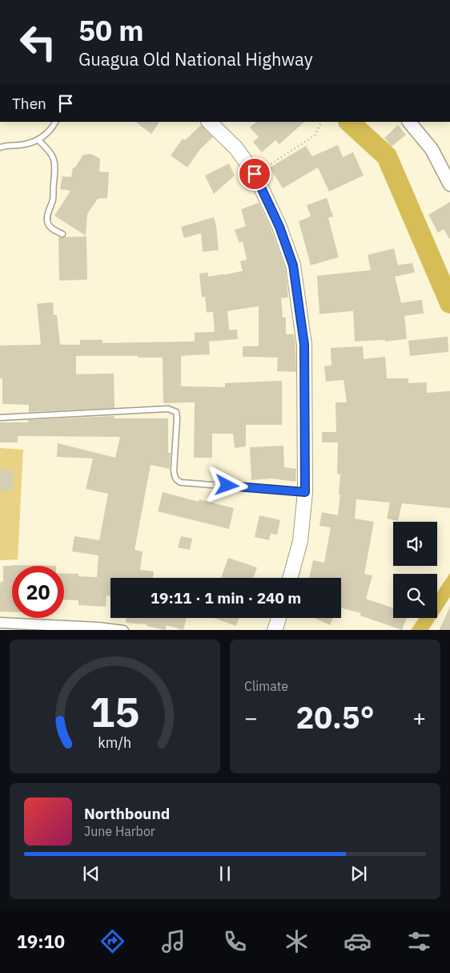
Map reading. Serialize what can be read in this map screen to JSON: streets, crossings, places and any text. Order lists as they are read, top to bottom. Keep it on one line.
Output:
{"page":{"turn":["50 m","Guagua Old National Highway"],"then":"Then","limit":"20","trip":"19:11 · 1 min · 240 m","tile":"Climate","heat":["−","20.5°","+"],"song":["Northbound","June Harbor"],"tabs":"19:10","gauge":["15","km/h"]}}
